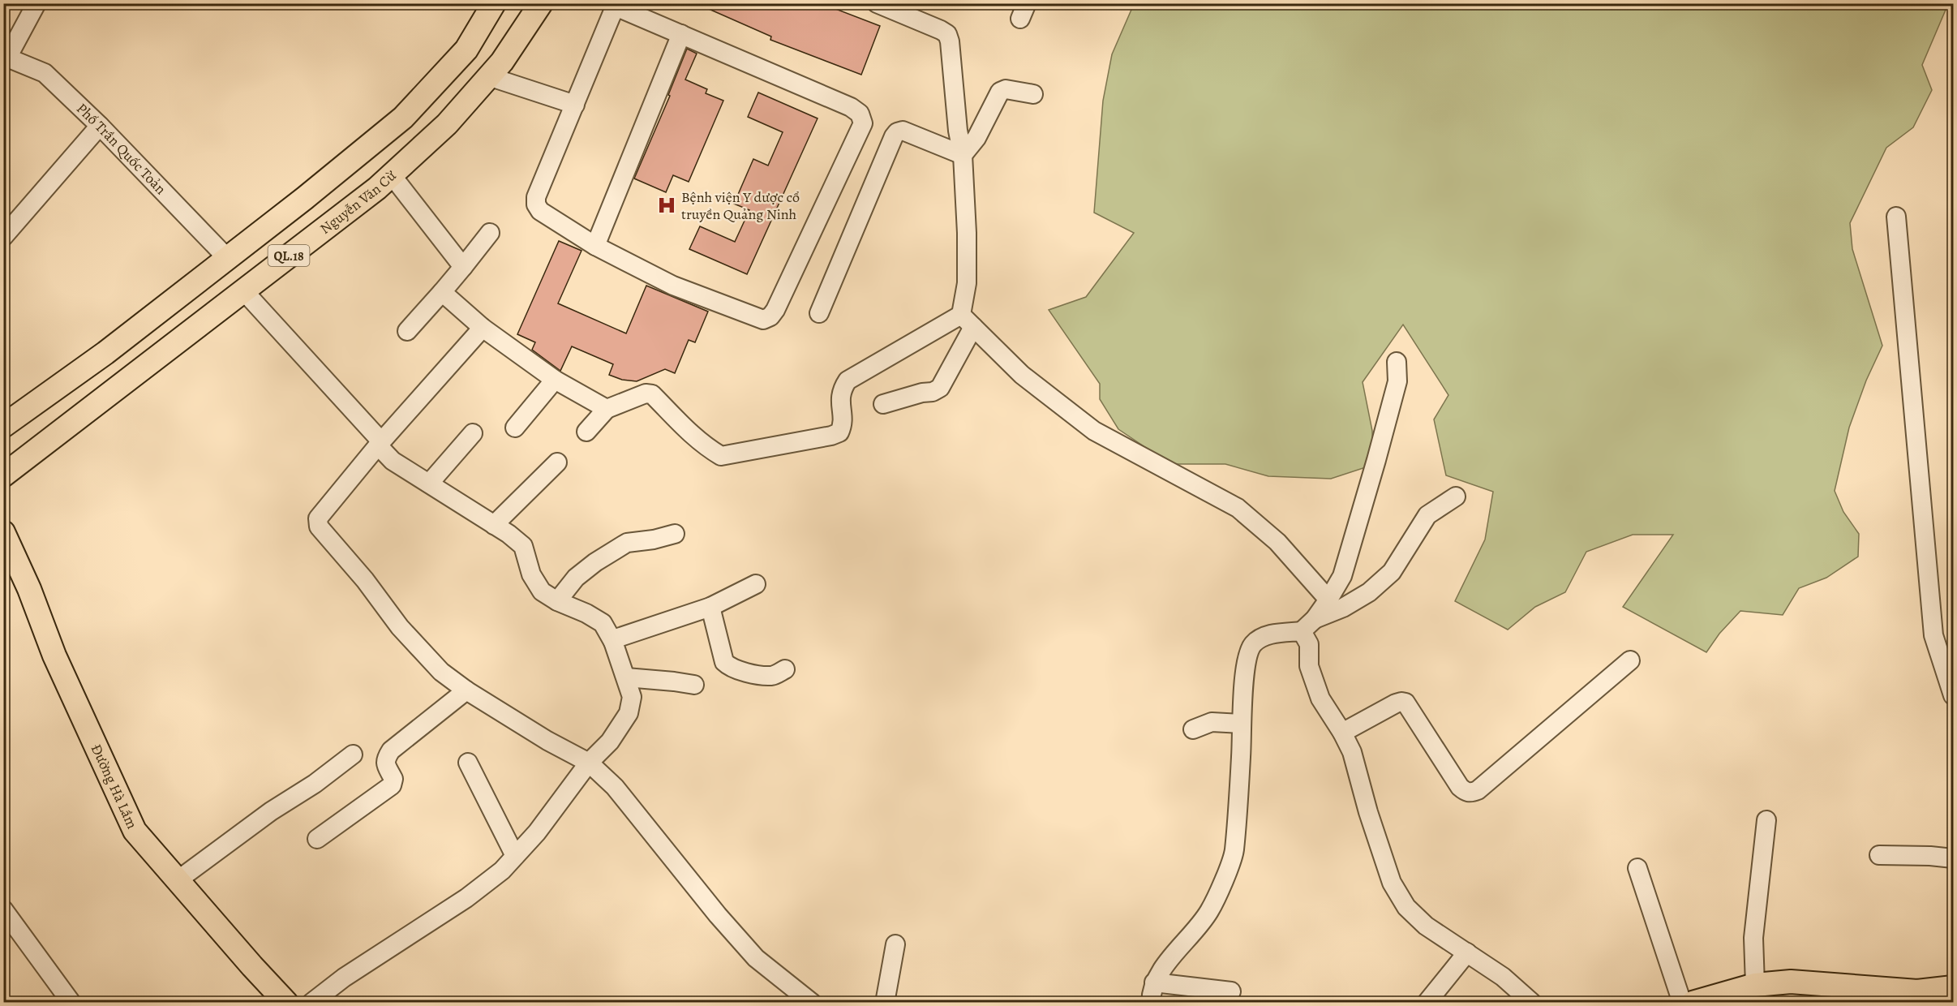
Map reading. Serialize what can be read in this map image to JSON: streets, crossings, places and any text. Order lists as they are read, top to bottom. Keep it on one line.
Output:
{"streets":{"main road":["Nguyễn Văn Cừ","QL.18","Đường Hà Lầm"],"street":["Phố Trần Quốc Toản"]},"crossings":[["Phố Trần Quốc Toản","QL.18"]],"places":{"hospital":["Bệnh viện Y dược cổ truyền Quảng Ninh"]}}
